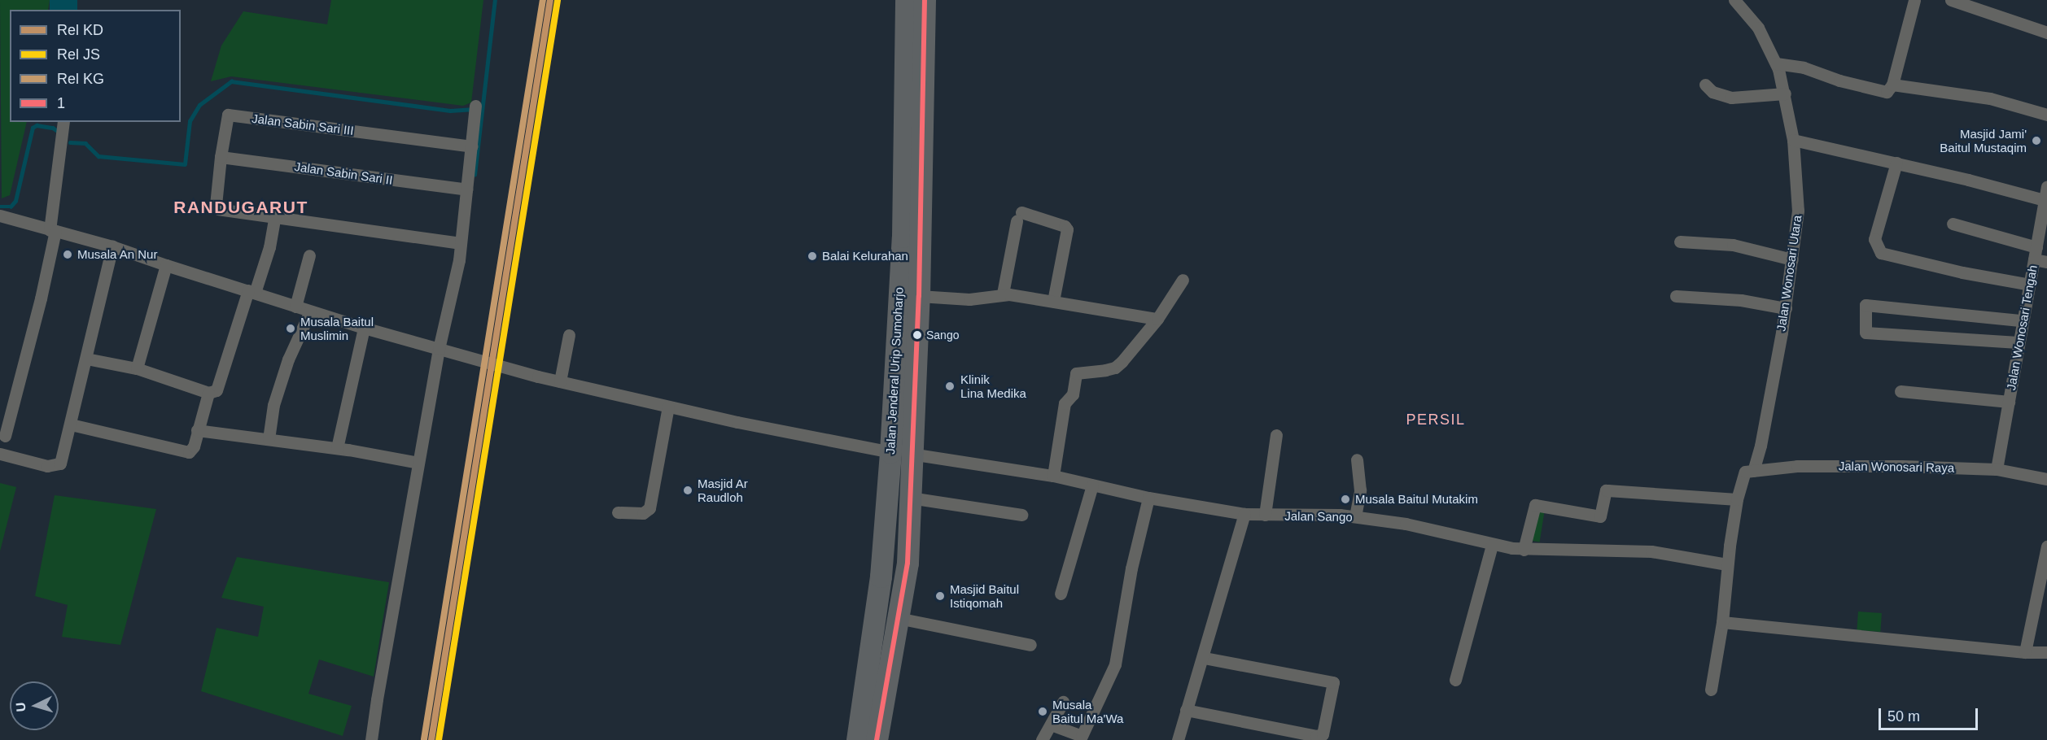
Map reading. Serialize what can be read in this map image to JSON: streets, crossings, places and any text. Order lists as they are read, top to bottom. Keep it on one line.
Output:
{"streets":{"highway":["Jalan Jenderal Urip Sumoharjo"],"street":["Jalan Sabin Sari III","Jalan Sabin Sari II","Jalan Wonosari Utara","Jalan Wonosari Tengah","Jalan Wonosari Raya","Jalan Sango"]},"crossings":[["Jalan Sabin Sari III","Jalan Sabin Sari II"],["Jalan Wonosari Utara","Jalan Wonosari Raya"],["Jalan Wonosari Utara","Jalan Sango"],["Jalan Wonosari Tengah","Jalan Wonosari Raya"],["Jalan Jenderal Urip Sumoharjo","Jalan Sango"]],"districts":["RANDUGARUT","PERSIL"],"places":["Masjid Jami' Baitul Mustaqim","Musala An Nur","Balai Kelurahan","Musala Baitul Muslimin","Sango","Klinik Lina Medika","Masjid Ar Raudloh","Musala Baitul Mutakim","Masjid Baitul Istiqomah","Musala Baitul Ma'Wa"],"lines":["rail line KD","rail line KG","transit line 1","rail line JS"],"legend":["Rel KD","Rel JS","Rel KG","1"],"scale_bar":"50 m","north":"left"}
